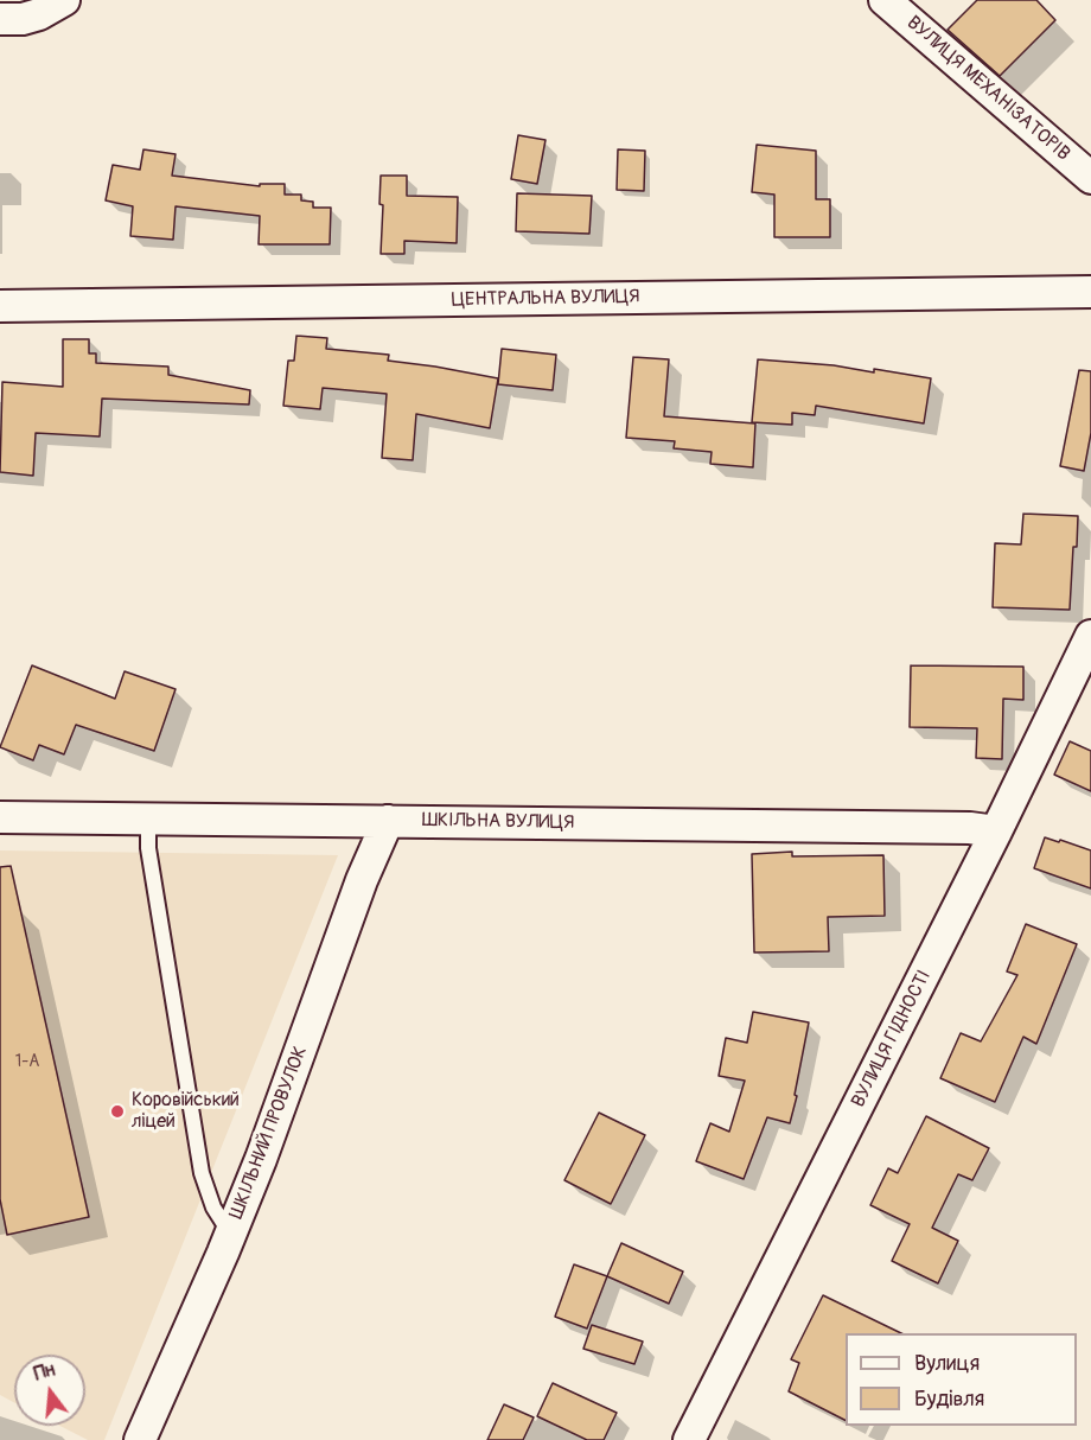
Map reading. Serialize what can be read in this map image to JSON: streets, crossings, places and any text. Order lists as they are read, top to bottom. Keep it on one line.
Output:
{"streets":{"street":["ВУЛИЦЯ МЕХАНІЗАТОРІВ","ЦЕНТРАЛЬНА ВУЛИЦЯ","ШКІЛЬНА ВУЛИЦЯ","ВУЛИЦЯ ГІДНОСТІ","ШКІЛЬНИЙ ПРОВУЛОК"]},"crossings":[["ШКІЛЬНА ВУЛИЦЯ","ВУЛИЦЯ ГІДНОСТІ"],["ШКІЛЬНА ВУЛИЦЯ","ШКІЛЬНИЙ ПРОВУЛОК"]],"places":["Коровійський ліцей"],"house_numbers":["1-А"],"legend":["Вулиця","Будівля"],"north":"top"}
